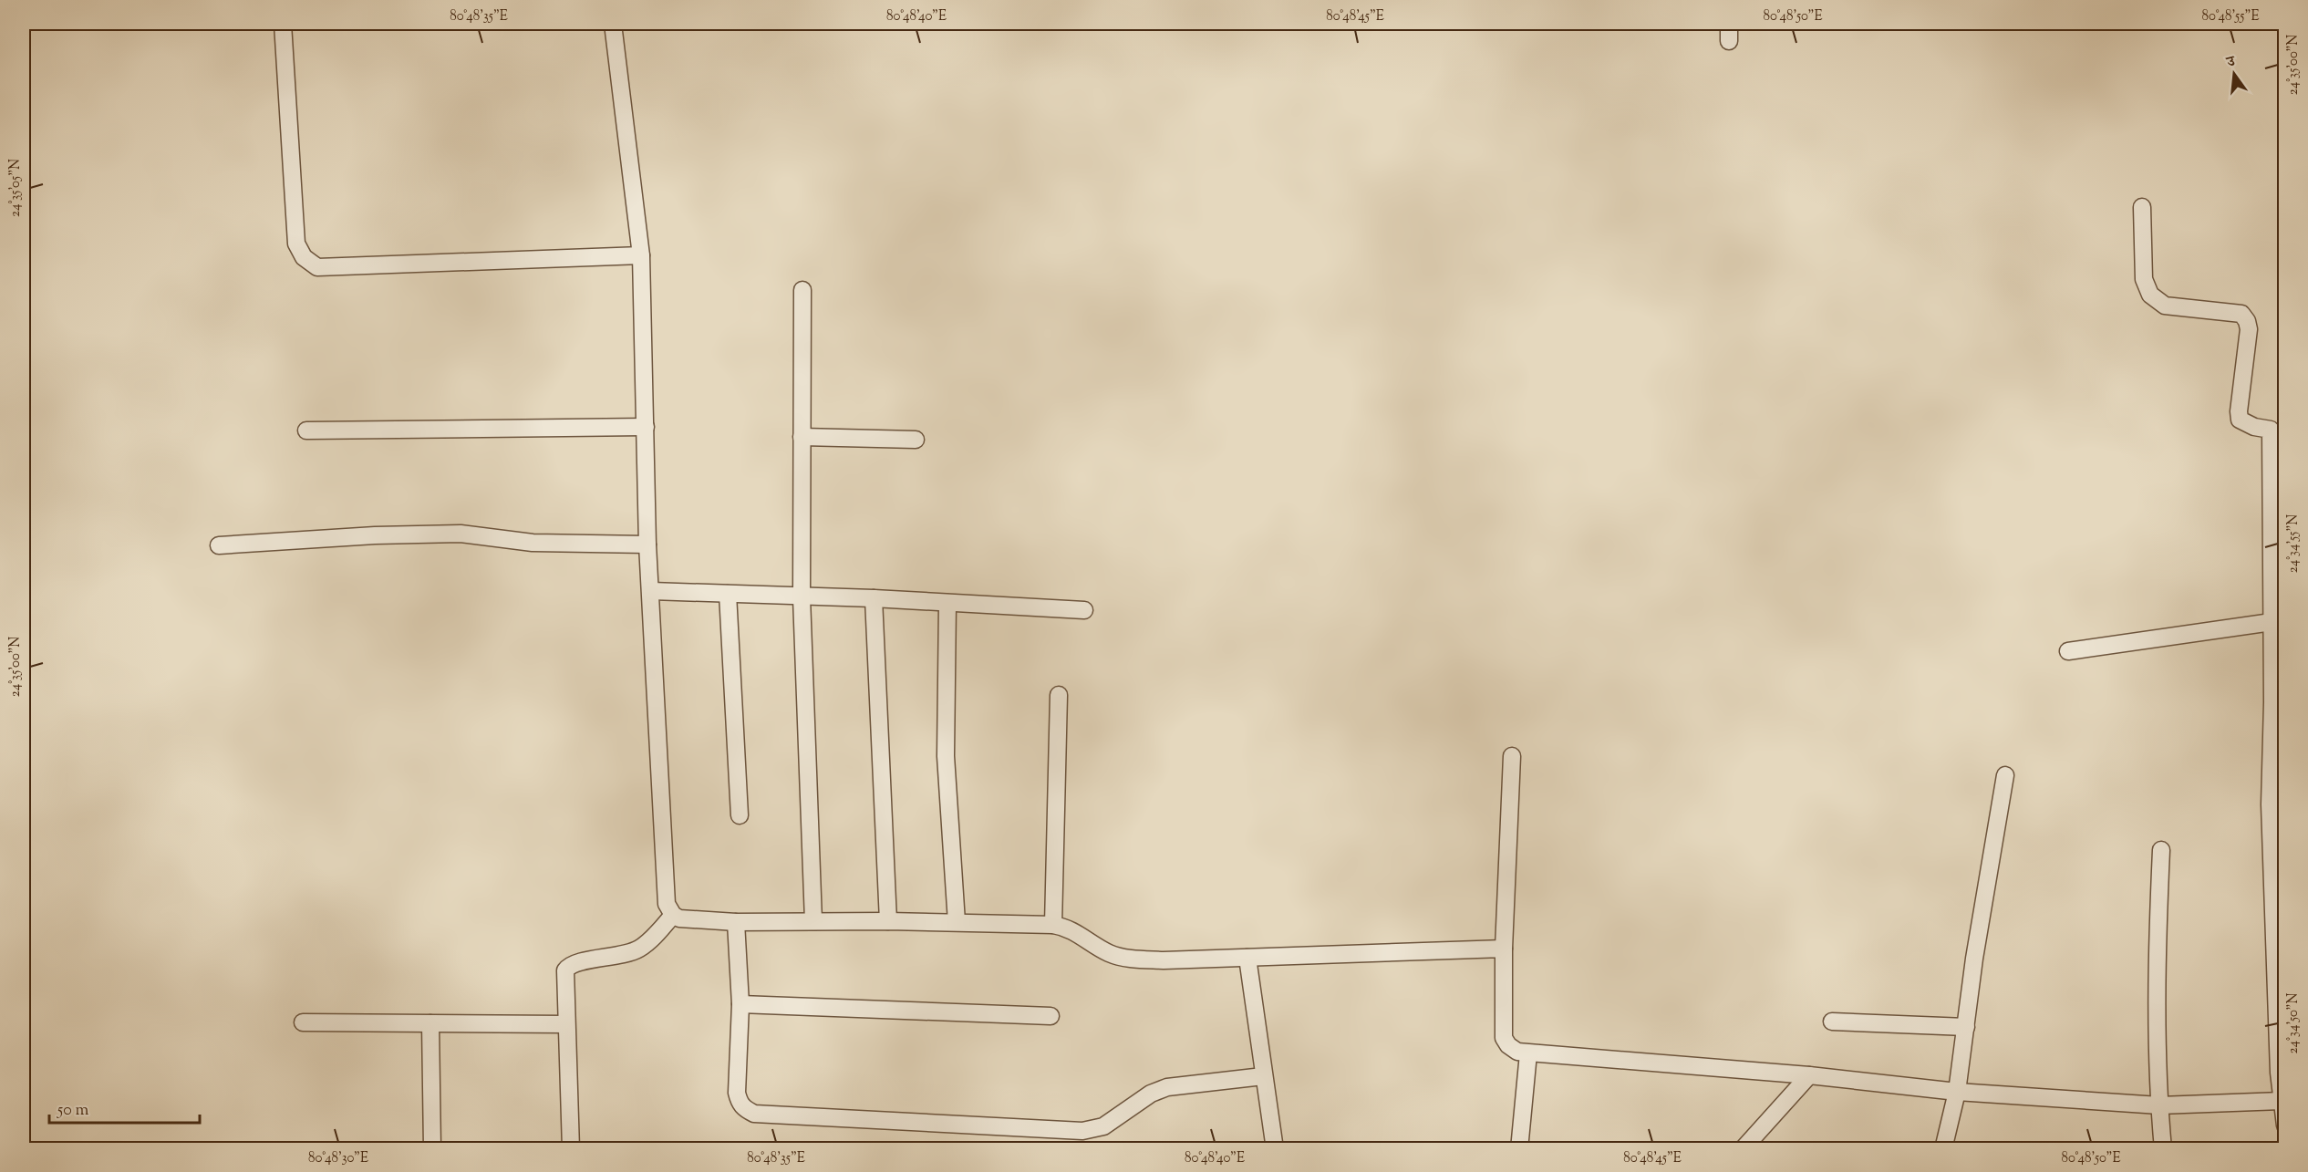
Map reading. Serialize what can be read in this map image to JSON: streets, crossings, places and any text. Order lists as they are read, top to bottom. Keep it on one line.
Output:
{"scale_bar":"50 m","north":"top","coordinates":["80°48'35\"E","80°48'40\"E","80°48'45\"E","80°48'50\"E","80°48'55\"E","24°35'00\"N","24°35'05\"N","24°34'55\"N","24°34'50\"N","80°48'30\"E"]}
